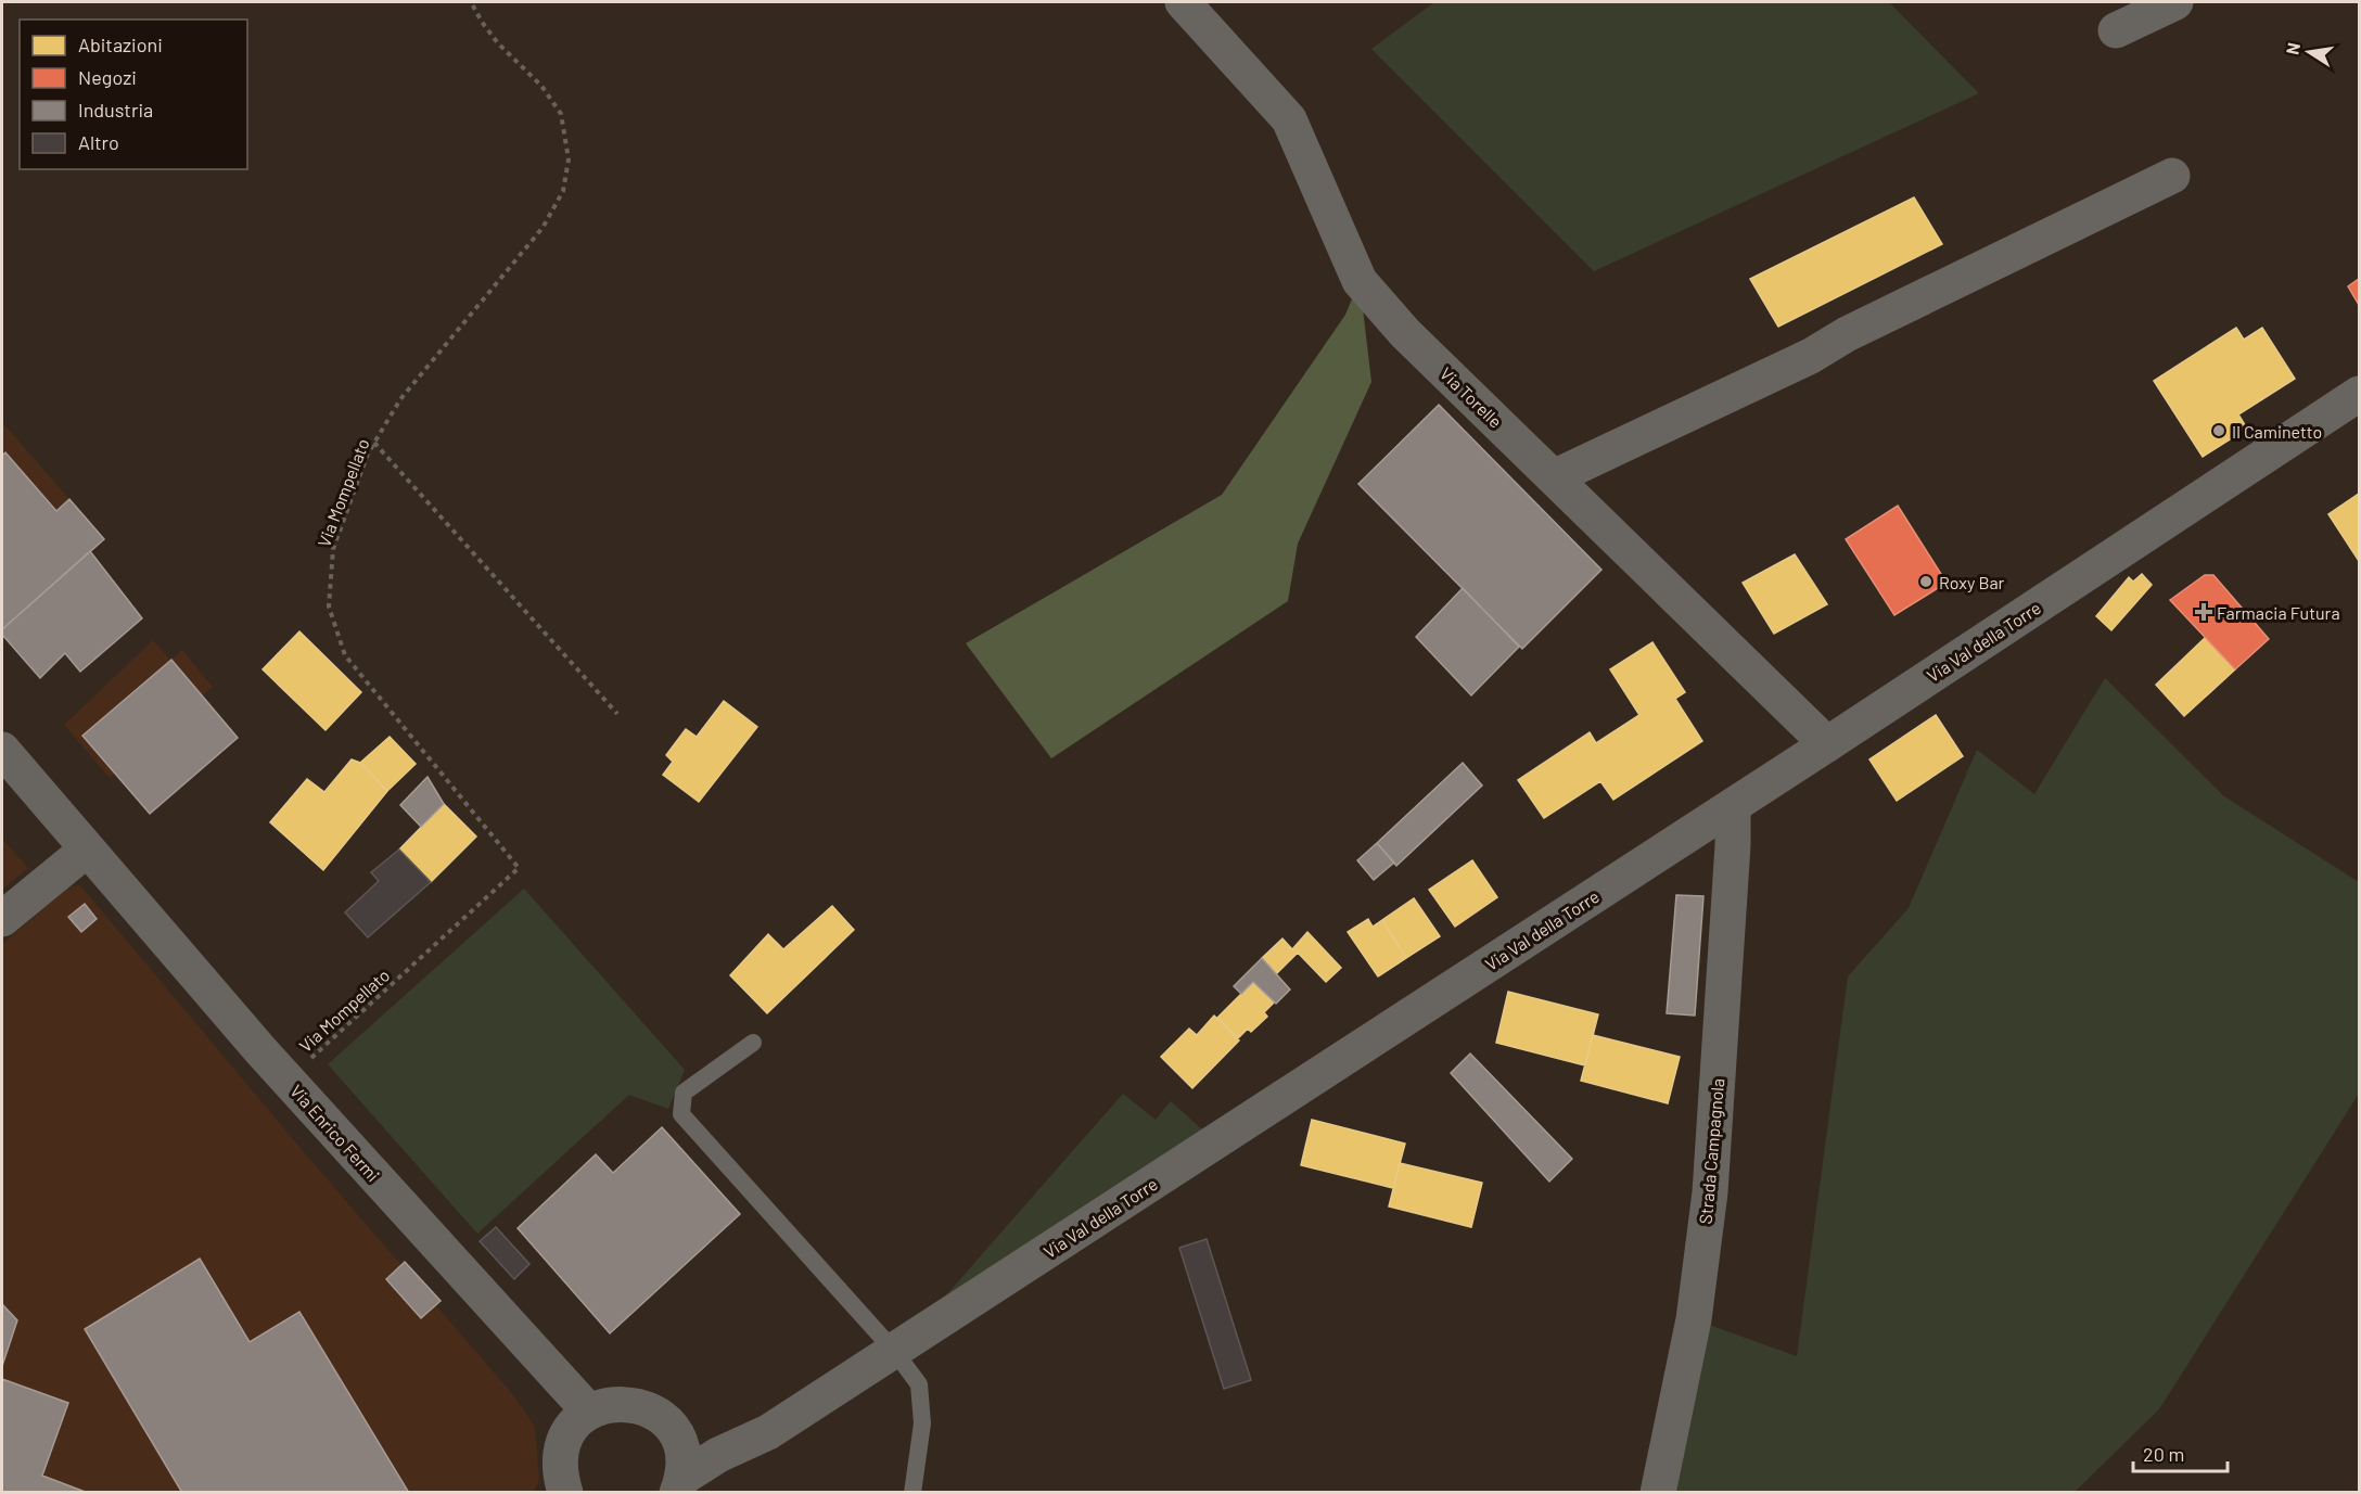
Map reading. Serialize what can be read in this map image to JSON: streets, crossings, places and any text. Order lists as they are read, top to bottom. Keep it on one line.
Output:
{"streets":{"street":["Via Torelle","Via Val della Torre","Via Enrico Fermi","Strada Campagnola"],"path":["Via Mompellato"]},"crossings":[["Via Torelle","Via Val della Torre"],["Via Mompellato","Via Enrico Fermi"],["Via Val della Torre","Strada Campagnola"]],"places":{"other":["Il Caminetto","Roxy Bar"],"health":["Farmacia Futura"]},"legend":["Abitazioni","Negozi","Industria","Altro"],"scale_bar":"20 m","north":"left"}
